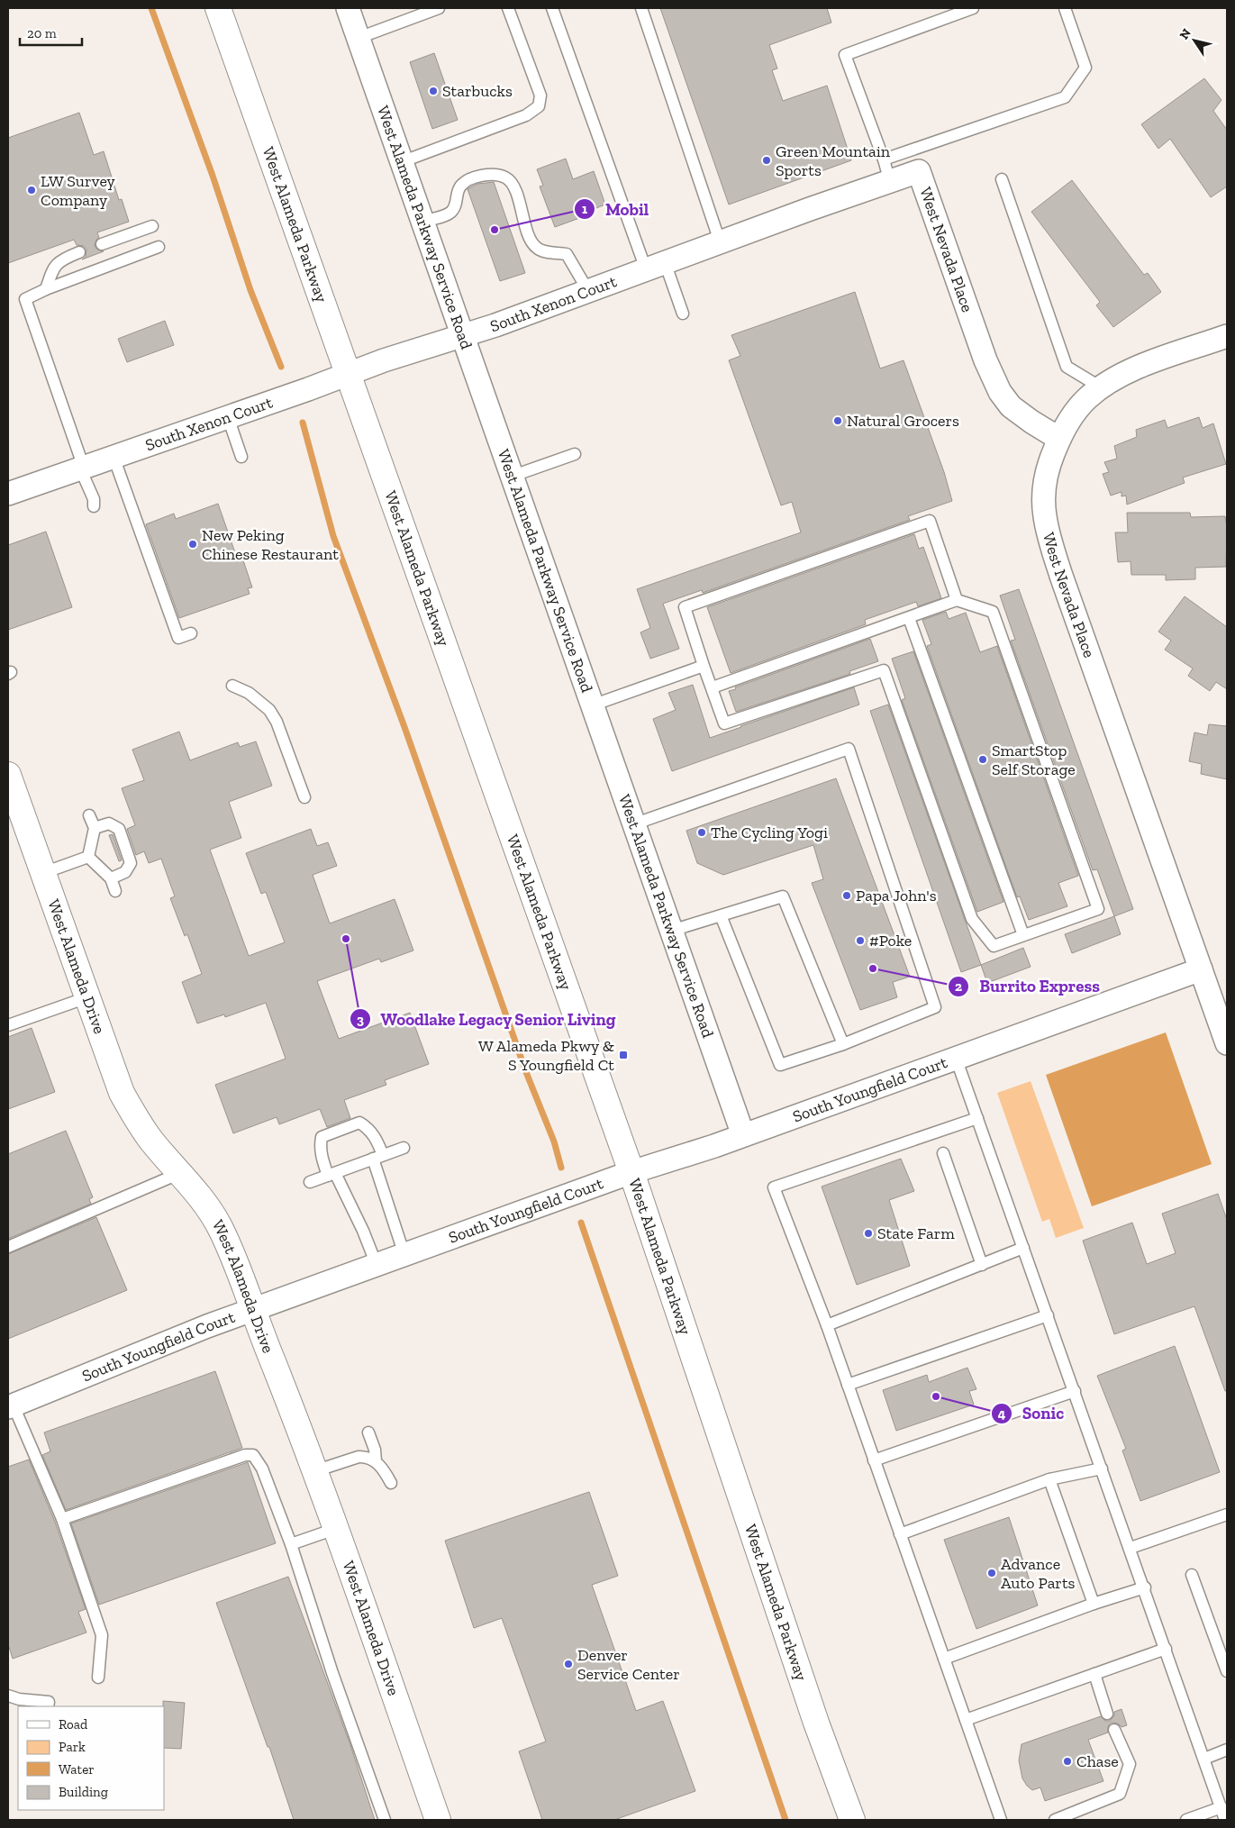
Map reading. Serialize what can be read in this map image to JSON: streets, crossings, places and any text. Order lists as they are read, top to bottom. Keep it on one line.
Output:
{"streets":{"main road":["West Alameda Parkway","West Alameda Drive"],"street":["West Alameda Parkway Service Road","West Nevada Place","South Xenon Court","South Youngfield Court"]},"crossings":[["West Alameda Parkway","South Xenon Court"],["West Alameda Parkway","South Youngfield Court"],["West Alameda Parkway Service Road","South Xenon Court"],["West Alameda Parkway Service Road","South Youngfield Court"],["West Nevada Place","South Xenon Court"],["West Nevada Place","South Youngfield Court"],["West Alameda Drive","South Youngfield Court"]],"places":{"other":["Starbucks","Green Mountain Sports","LW Survey Company","Mobil","Natural Grocers","New Peking Chinese Restaurant","SmartStop Self Storage","The Cycling Yogi","Papa John's","Woodlake Legacy Senior Living","#Poke","Burrito Express","State Farm","Sonic","Advance Auto Parts","Denver Service Center","Chase"],"transit":["W Alameda Pkwy & S Youngfield Ct"]},"legend":["Road","Park","Water","Building"],"scale_bar":"20 m","north":"top left"}
